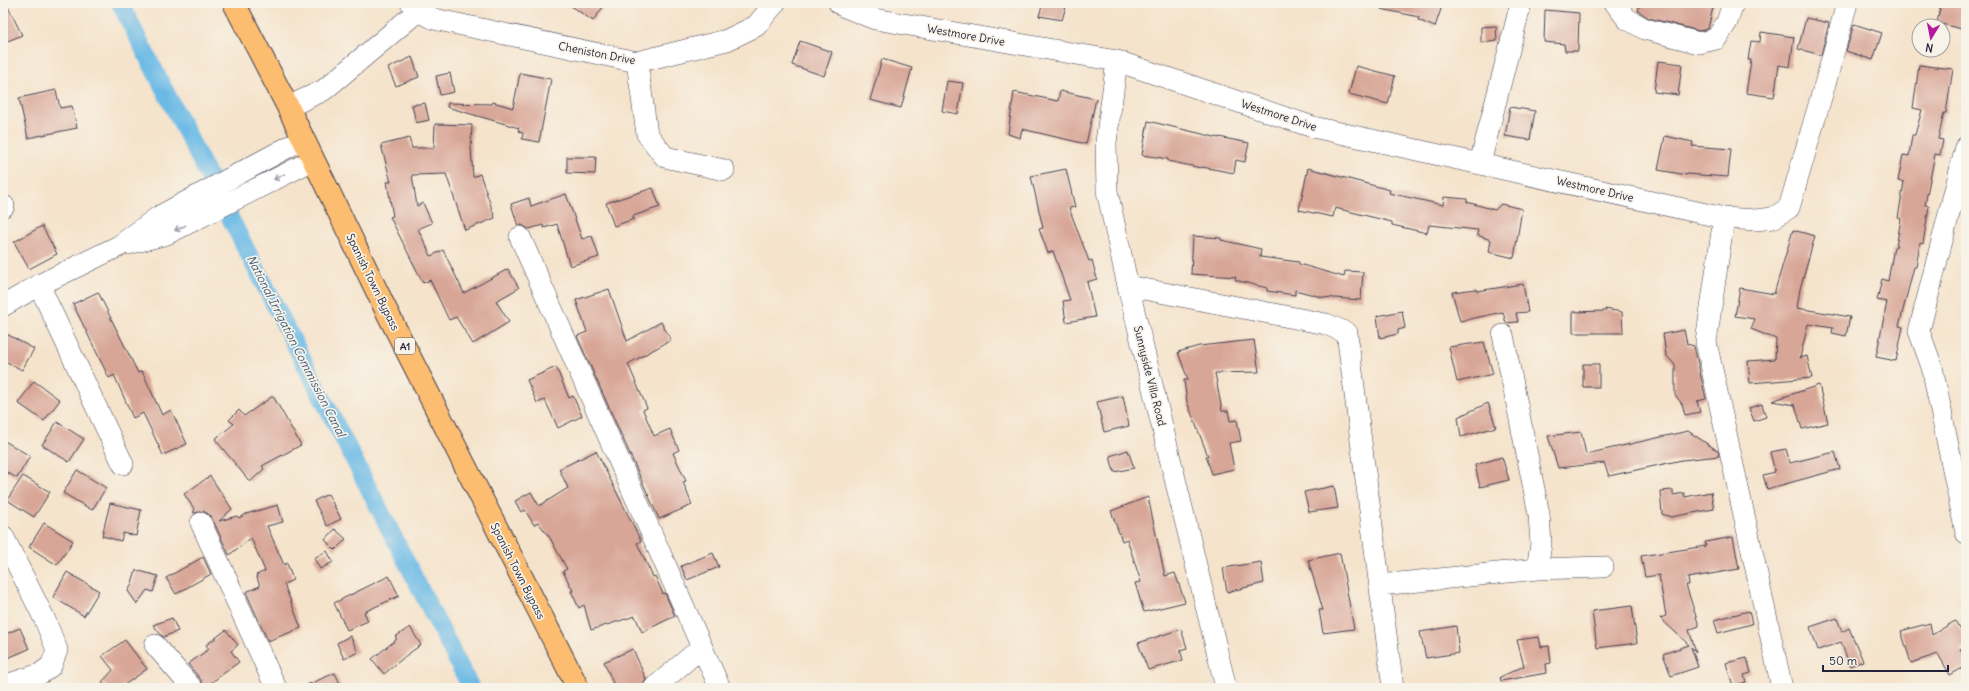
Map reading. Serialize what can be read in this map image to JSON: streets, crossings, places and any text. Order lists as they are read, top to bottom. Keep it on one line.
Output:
{"streets":{"main road":["Spanish Town Bypass","A1"],"street":["Westmore Drive","Cheniston Drive","Sunnyside Villa Road"]},"crossings":[["Westmore Drive","Sunnyside Villa Road"]],"water":["National Irrigation Commission Canal"],"scale_bar":"50 m","north":"bottom"}
